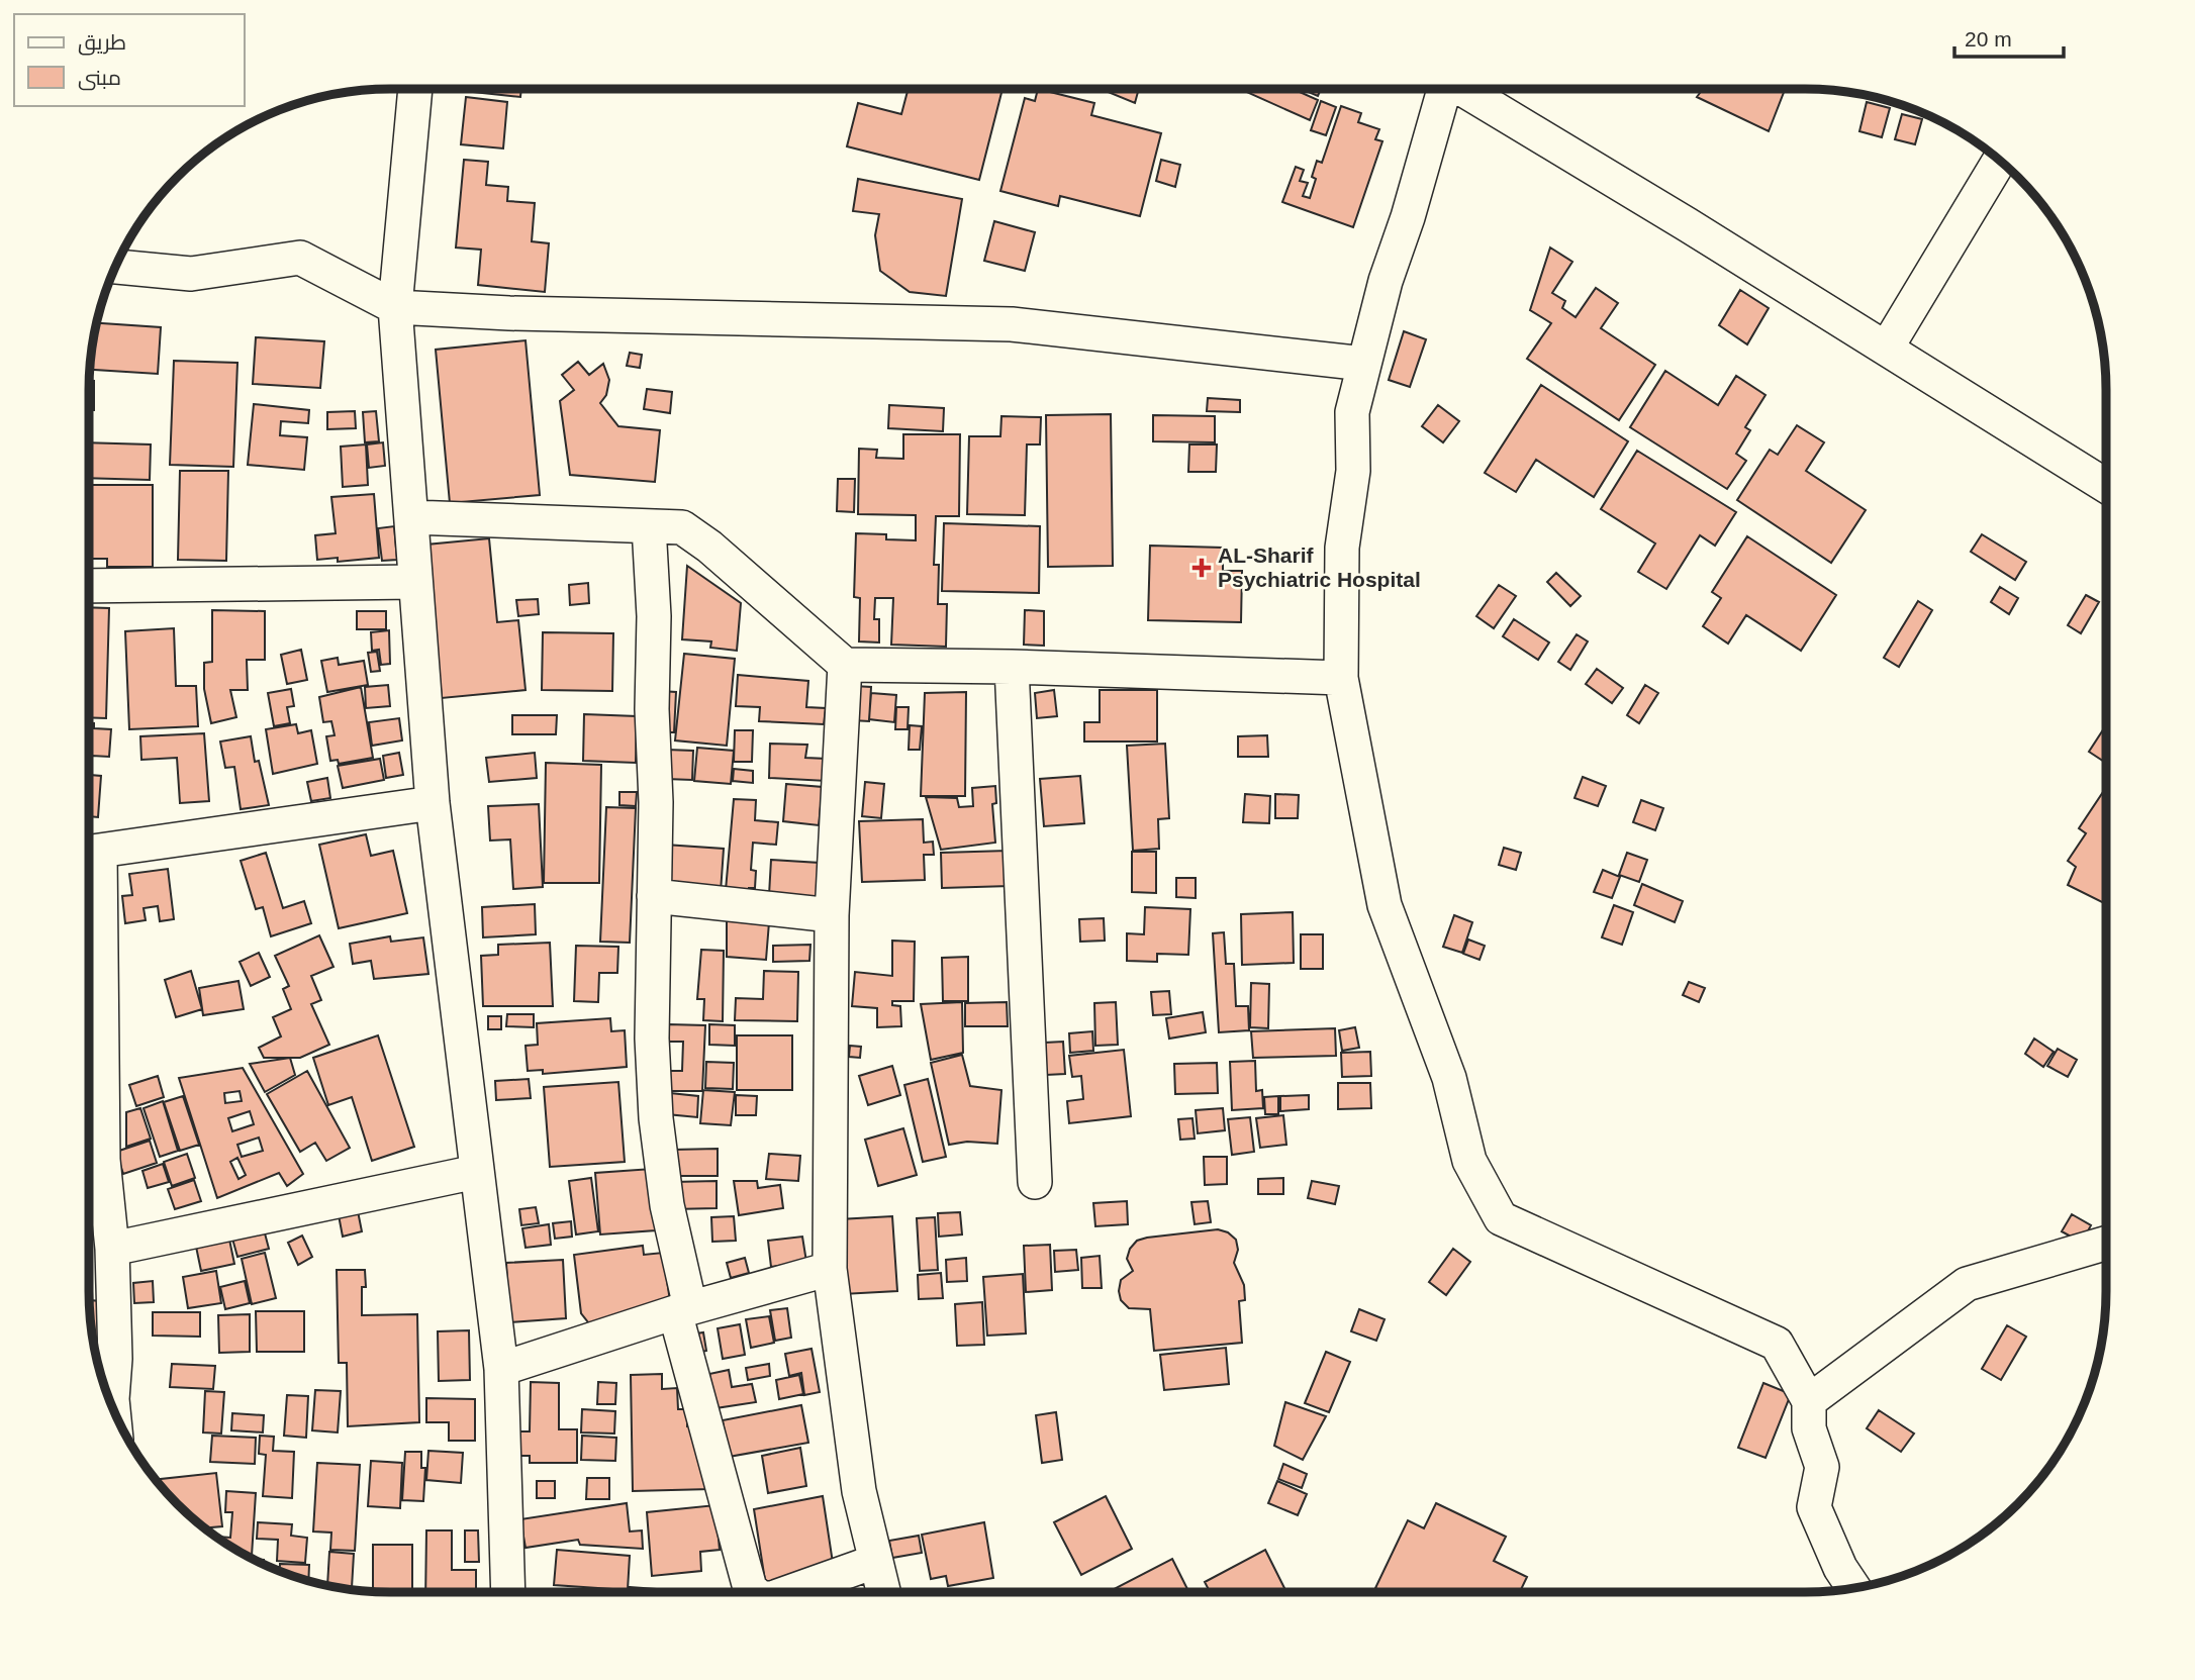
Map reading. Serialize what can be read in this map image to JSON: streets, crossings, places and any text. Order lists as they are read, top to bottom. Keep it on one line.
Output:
{"places":{"health":["AL-Sharif Psychiatric Hospital"]},"legend":["طريق","مبنى"],"scale_bar":"20 m"}
